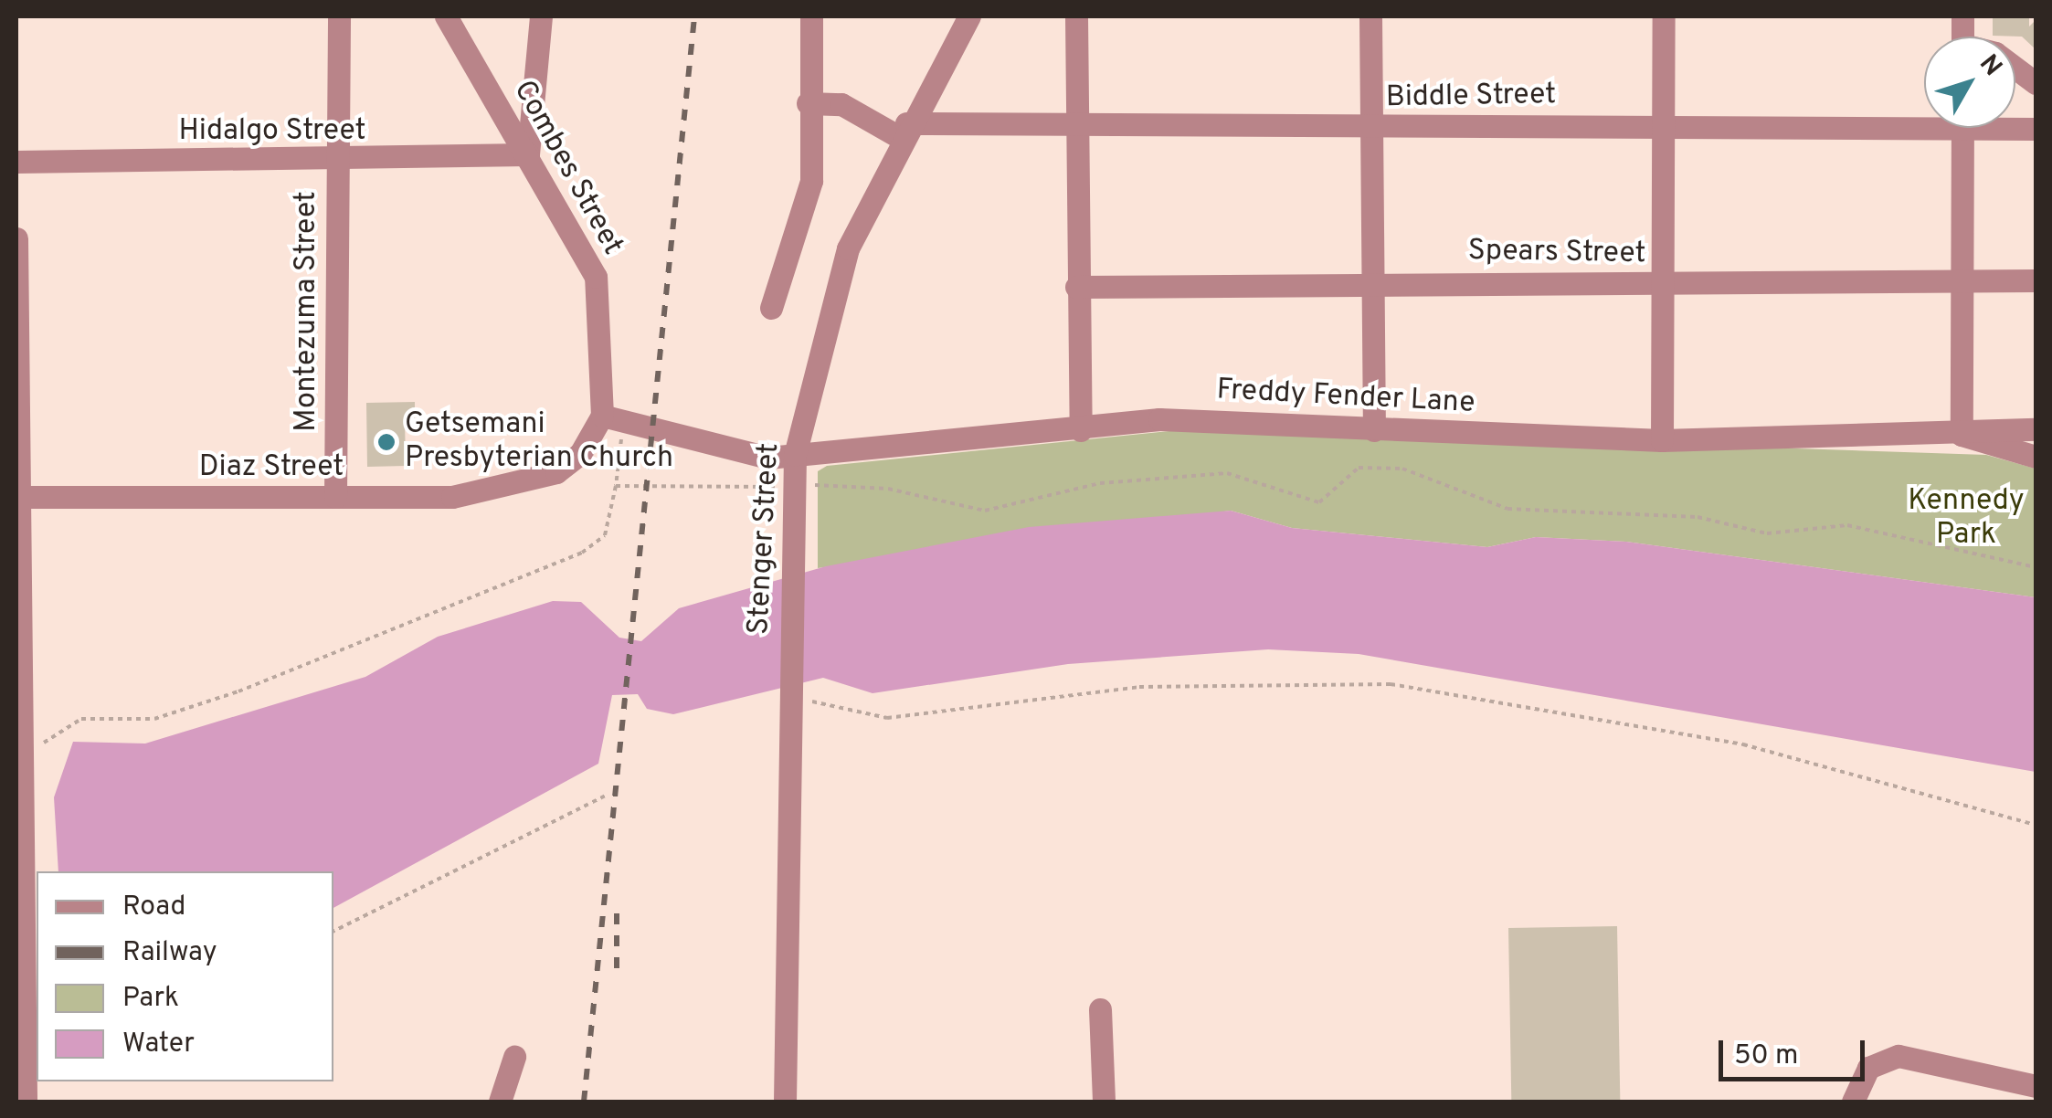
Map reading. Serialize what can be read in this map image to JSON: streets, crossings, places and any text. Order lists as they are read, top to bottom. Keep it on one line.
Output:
{"streets":{"street":["Biddle Street","Hidalgo Street","Combes Street","Spears Street","Montezuma Street","Freddy Fender Lane","Diaz Street","Stenger Street"]},"crossings":[["Biddle Street","Stenger Street"],["Hidalgo Street","Combes Street"],["Hidalgo Street","Montezuma Street"],["Combes Street","Freddy Fender Lane"],["Combes Street","Diaz Street"],["Montezuma Street","Diaz Street"],["Freddy Fender Lane","Diaz Street"],["Freddy Fender Lane","Stenger Street"]],"parks":["Kennedy Park"],"places":["Getsemani Presbyterian Church"],"legend":["Road","Railway","Park","Water"],"scale_bar":"50 m","north":"top right"}
